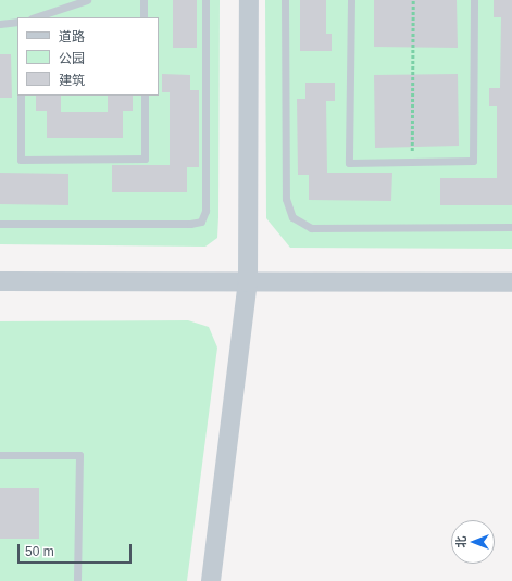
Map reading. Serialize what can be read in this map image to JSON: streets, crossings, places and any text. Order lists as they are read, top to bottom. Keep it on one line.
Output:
{"legend":["道路","公园","建筑"],"scale_bar":"50 m","north":"left"}
